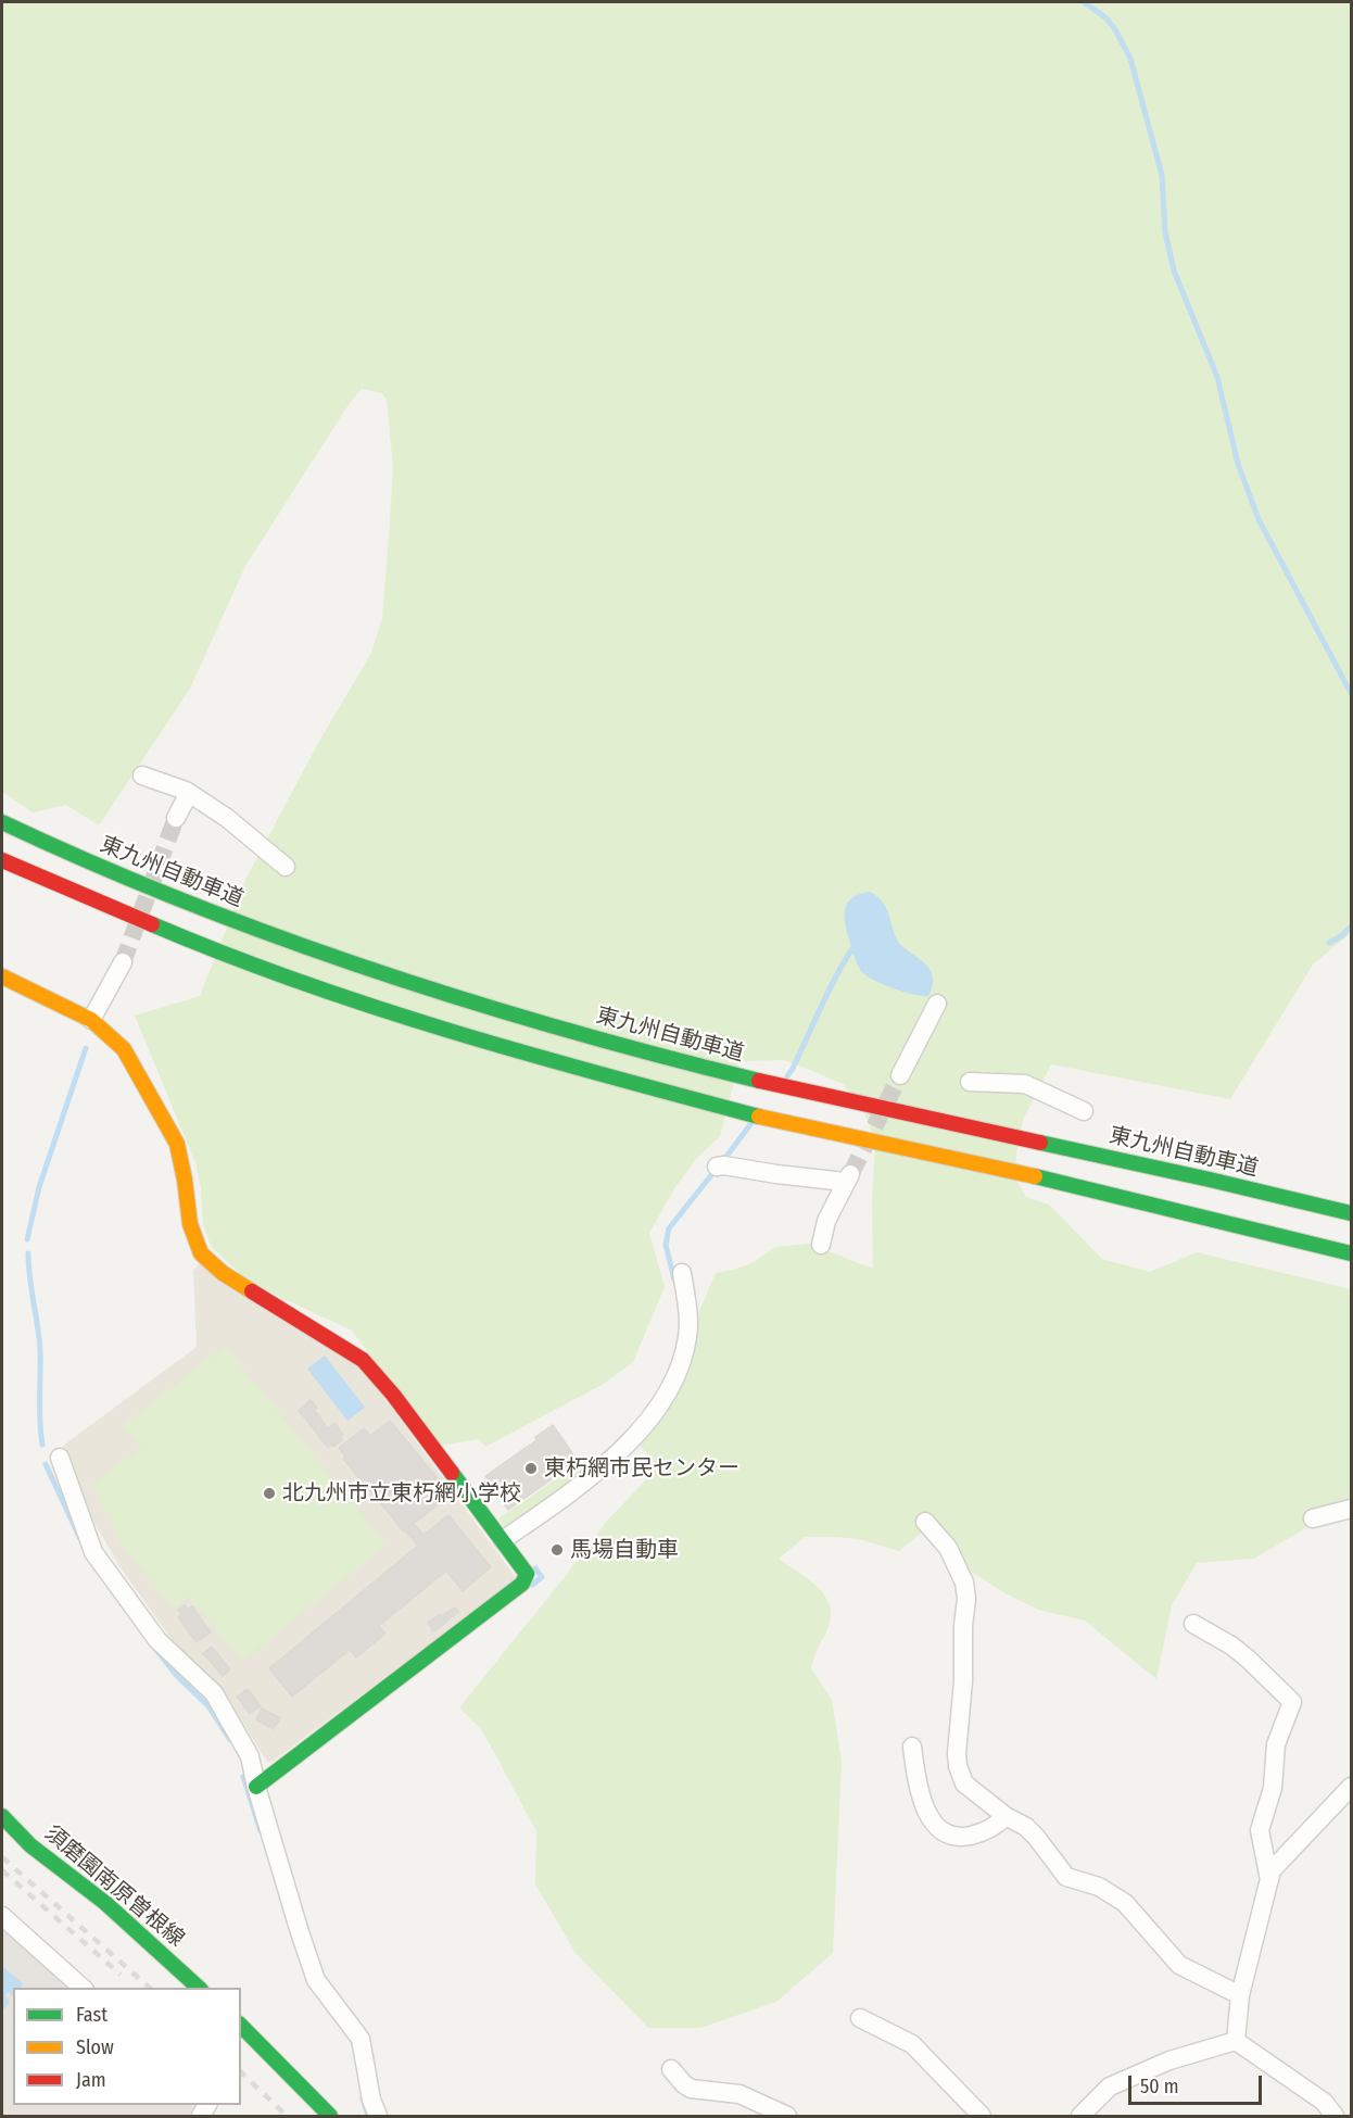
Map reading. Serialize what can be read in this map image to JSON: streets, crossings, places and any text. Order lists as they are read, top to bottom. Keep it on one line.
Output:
{"streets":{"main road":["東九州自動車道","須磨園南原曽根線"]},"places":["東朽網市民センター","北九州市立東朽網小学校","馬場自動車"],"legend":["Fast","Slow","Jam"],"scale_bar":"50 m"}
